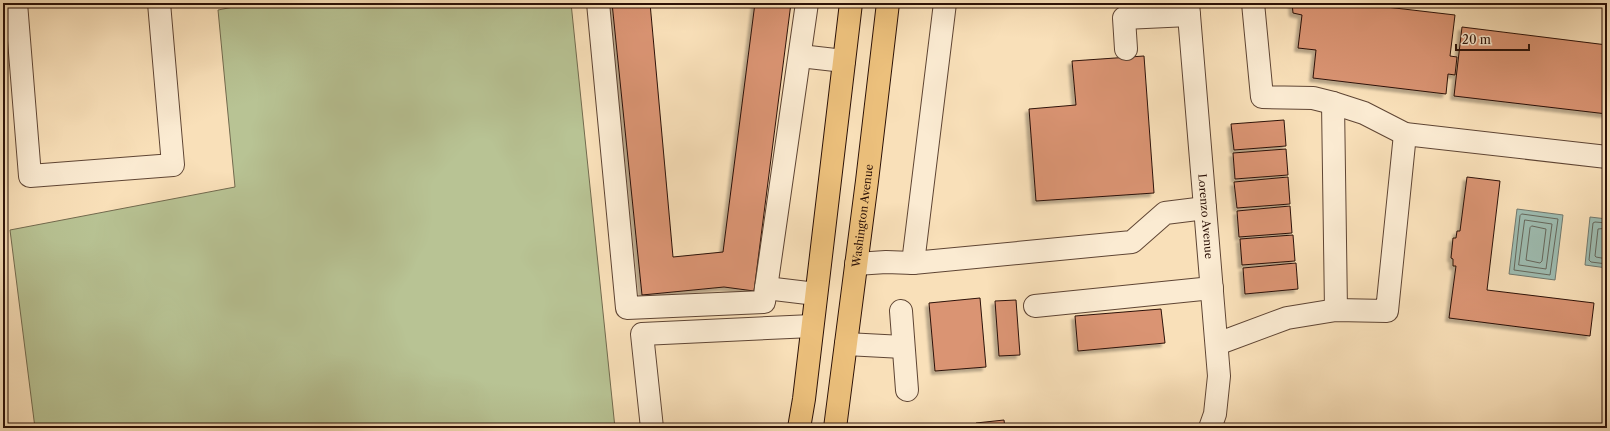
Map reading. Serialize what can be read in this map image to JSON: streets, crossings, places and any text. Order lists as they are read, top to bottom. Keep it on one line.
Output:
{"streets":{"main road":["Washington Avenue"],"street":["Lorenzo Avenue"]},"scale_bar":"20 m"}
